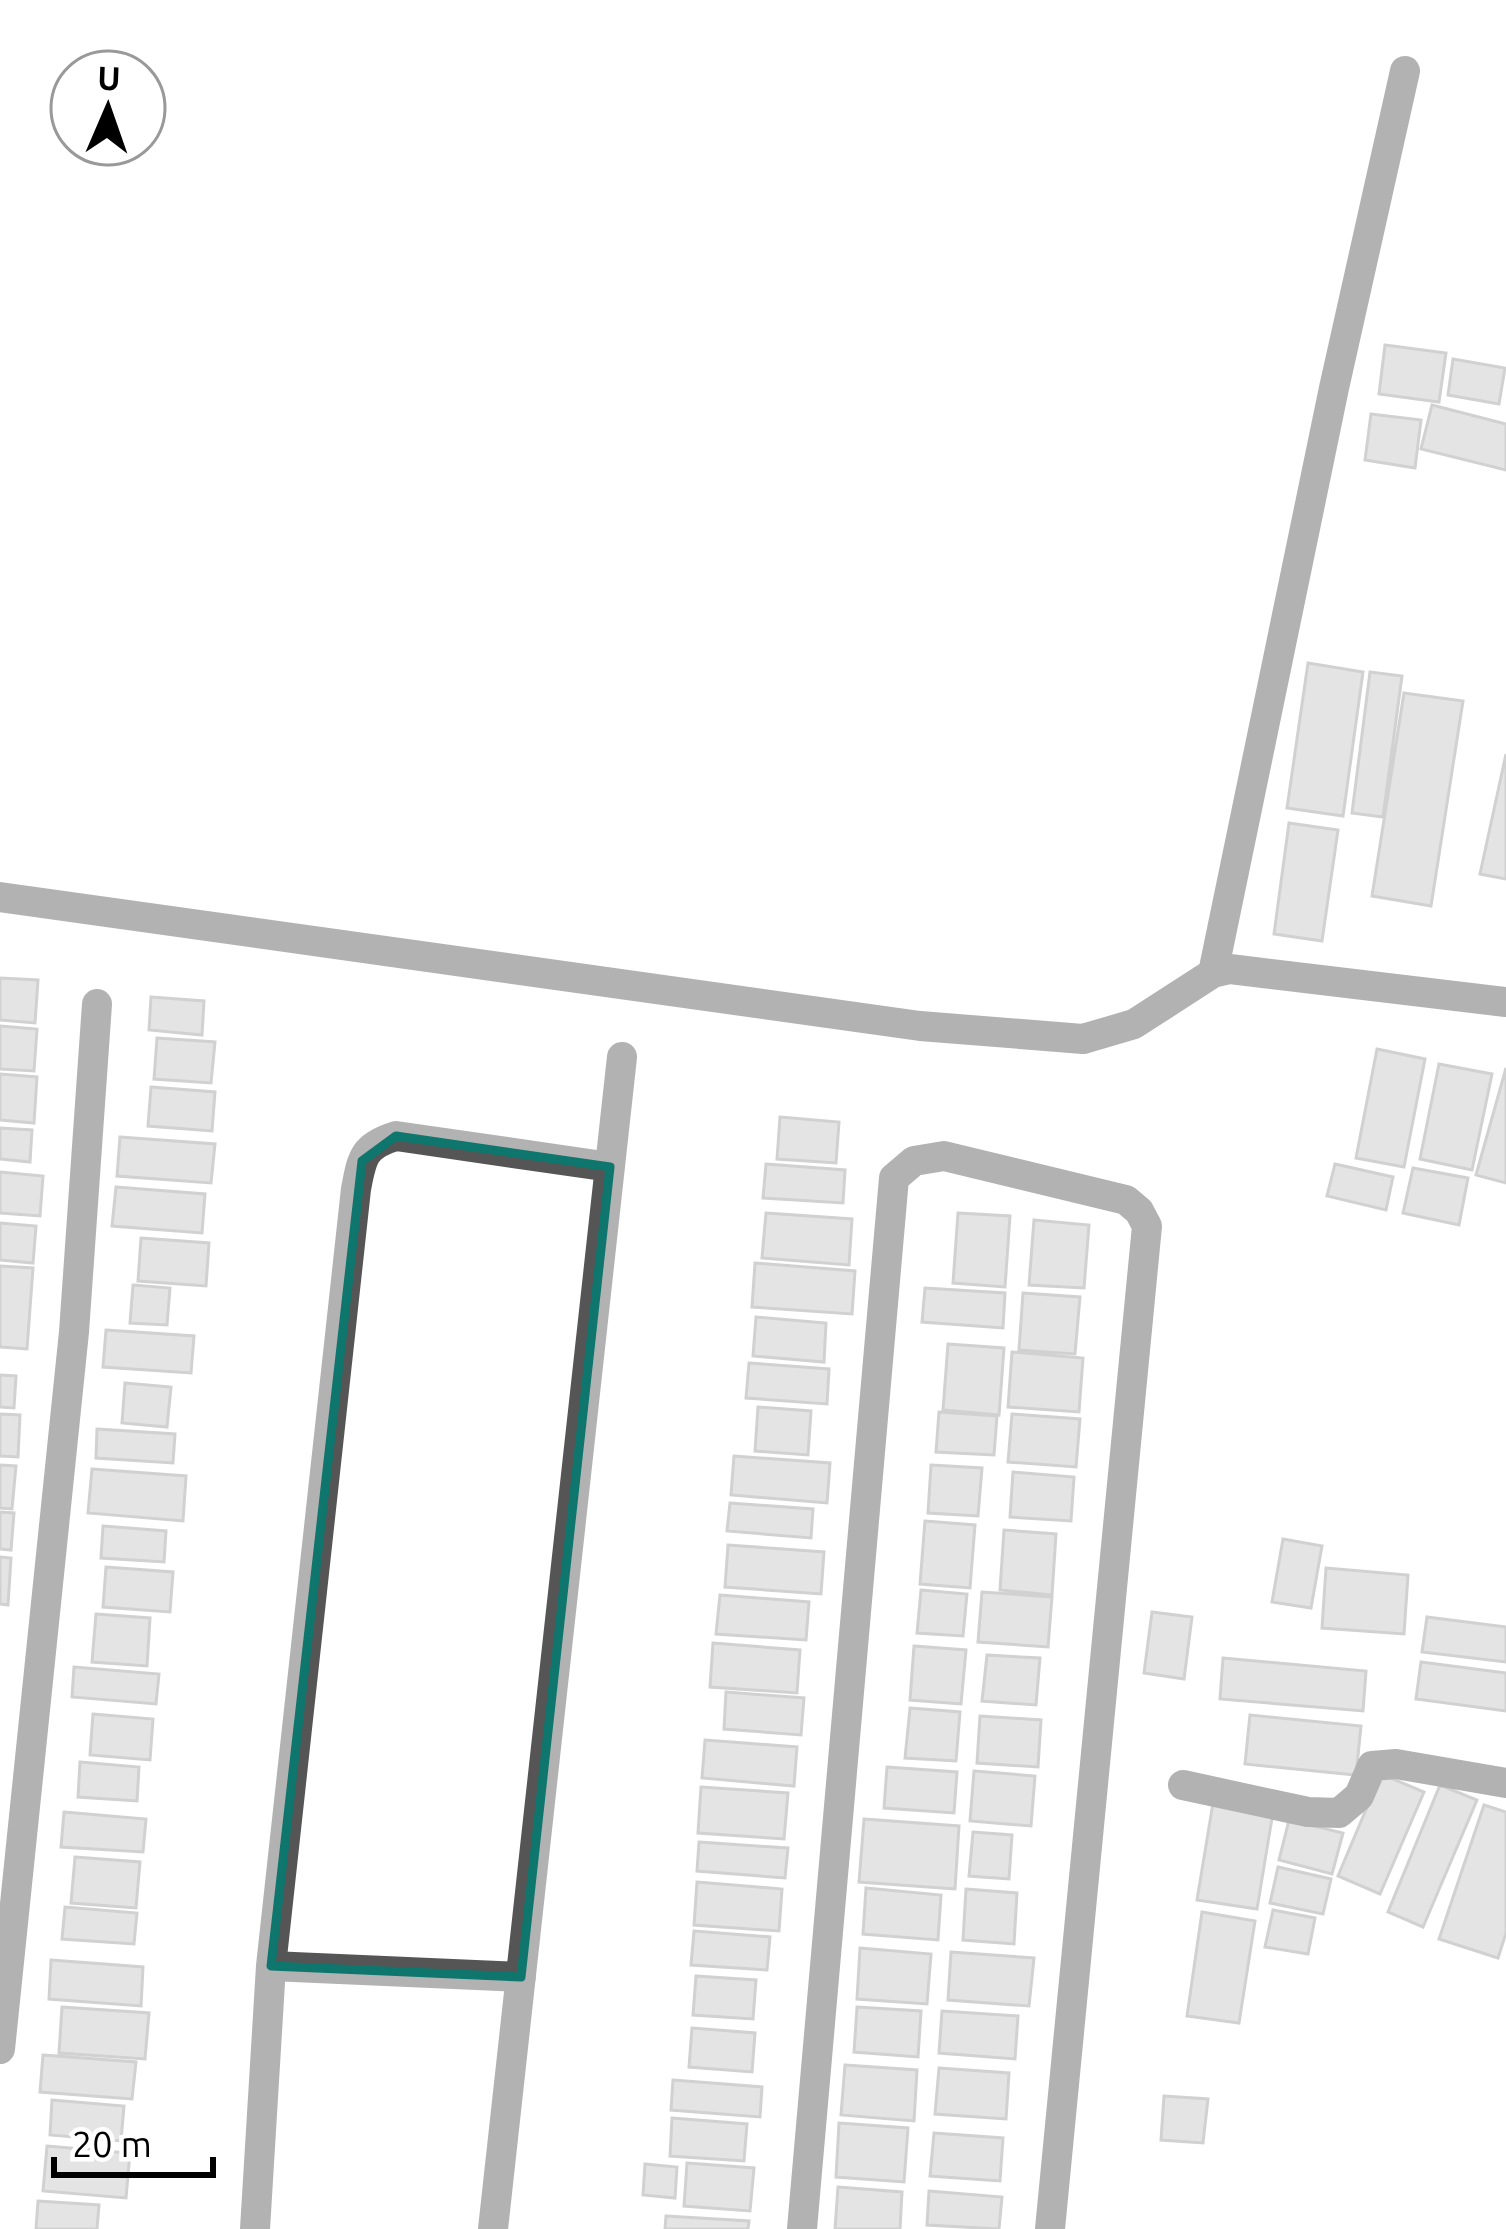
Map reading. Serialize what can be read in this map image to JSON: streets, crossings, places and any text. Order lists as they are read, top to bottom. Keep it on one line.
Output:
{"scale_bar":"20 m","north":"top"}
